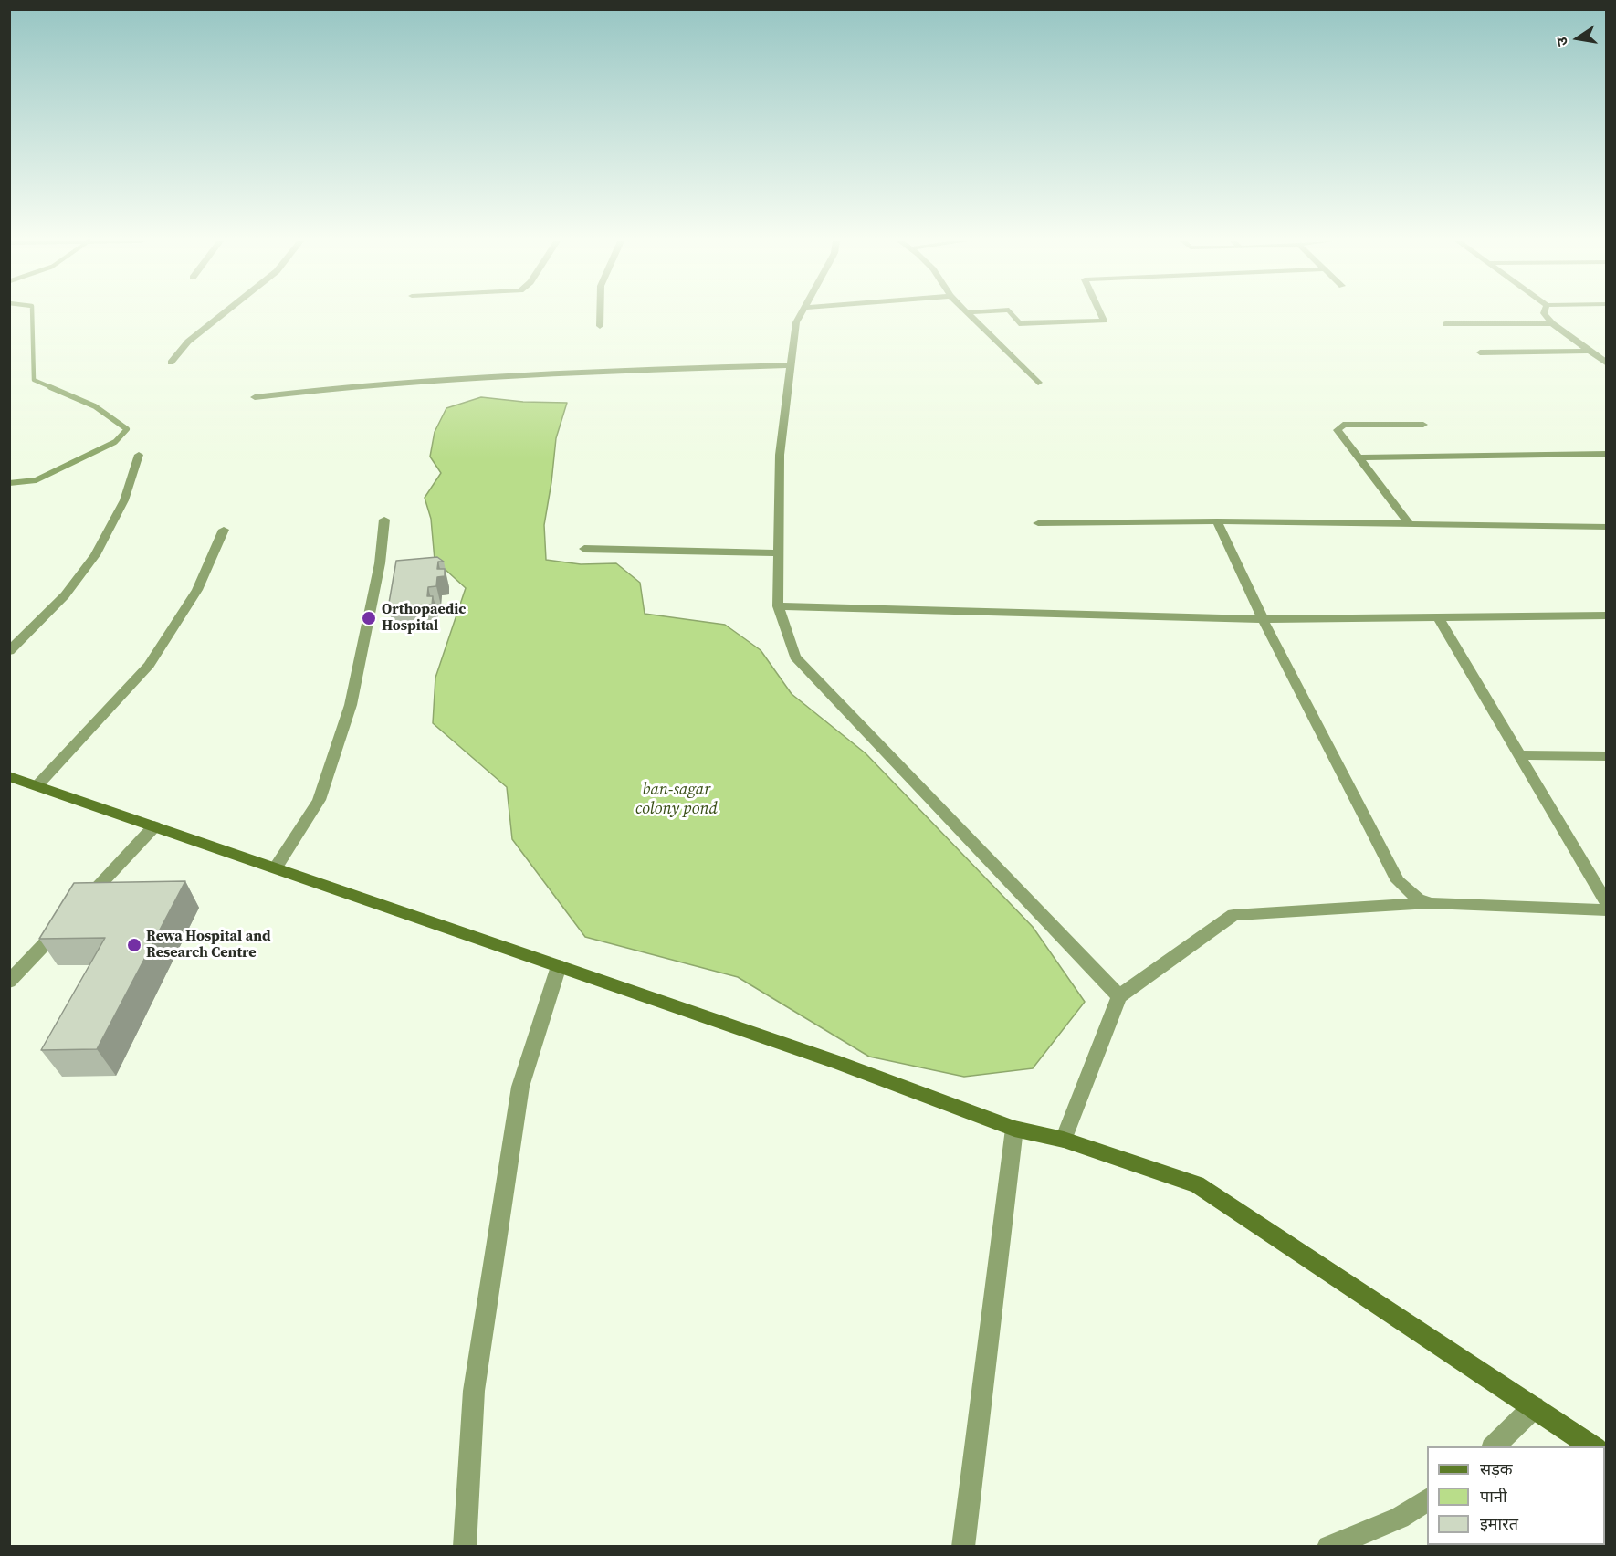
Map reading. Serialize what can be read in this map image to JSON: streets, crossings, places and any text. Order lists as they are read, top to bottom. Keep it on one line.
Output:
{"water":["ban-sagar colony pond"],"places":["Orthopaedic Hospital","Rewa Hospital and Research Centre"],"legend":["सड़क","पानी","इमारत"],"north":"left"}
